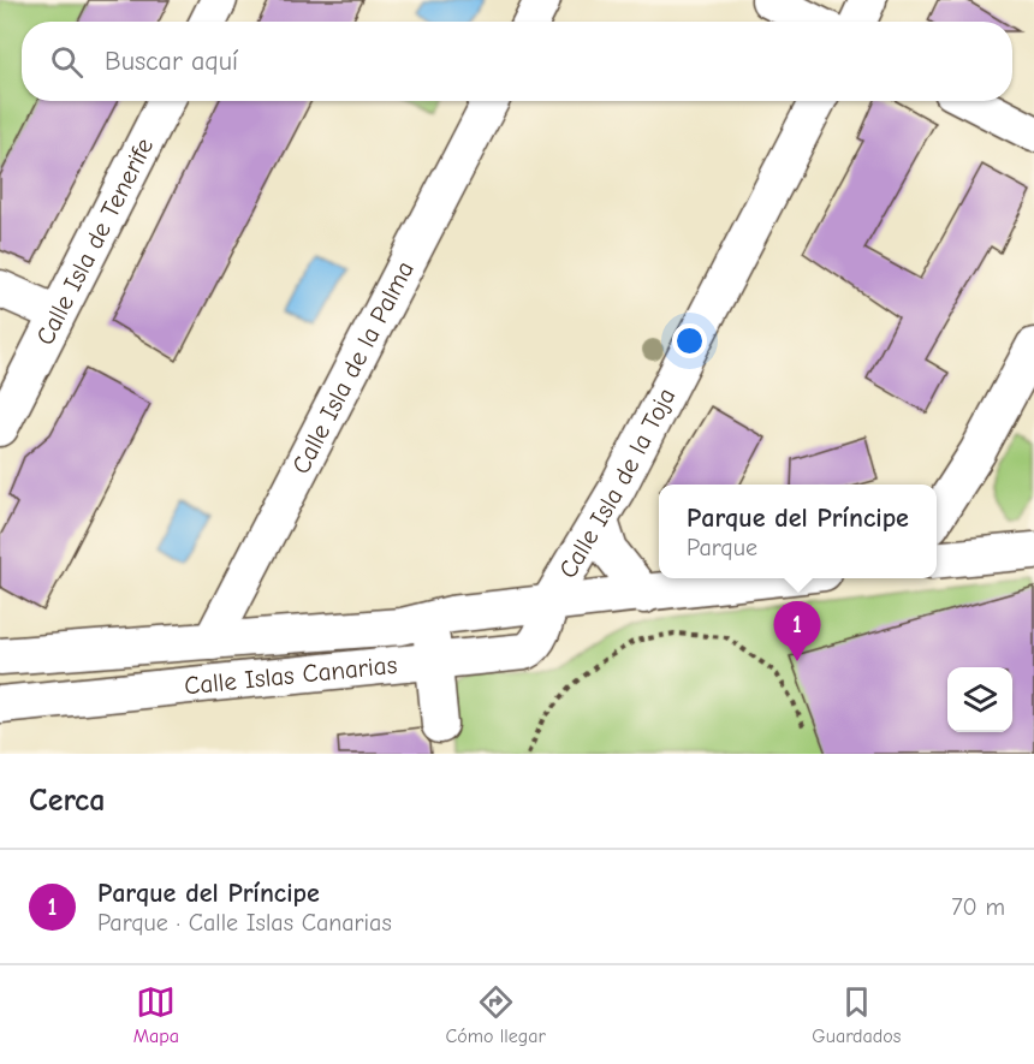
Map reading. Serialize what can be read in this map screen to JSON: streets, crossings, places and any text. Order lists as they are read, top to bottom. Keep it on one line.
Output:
{"streets":{"street":["Calle Isla de Tenerife","Calle Isla de la Palma","Calle Isla de la Toja","Calle Islas Canarias"]},"crossings":[["Calle Isla de la Palma","Calle Islas Canarias"],["Calle Isla de la Toja","Calle Islas Canarias"]],"page":{"search":"Buscar aquí","popup":["Parque del Príncipe","Parque"],"pins":"1","heading":"Cerca","list":[{"mark":"1","name":"Parque del Príncipe","note":"Parque · Calle Islas Canarias","value":"70 m"}],"nav":["Mapa","Cómo llegar","Guardados"]}}
